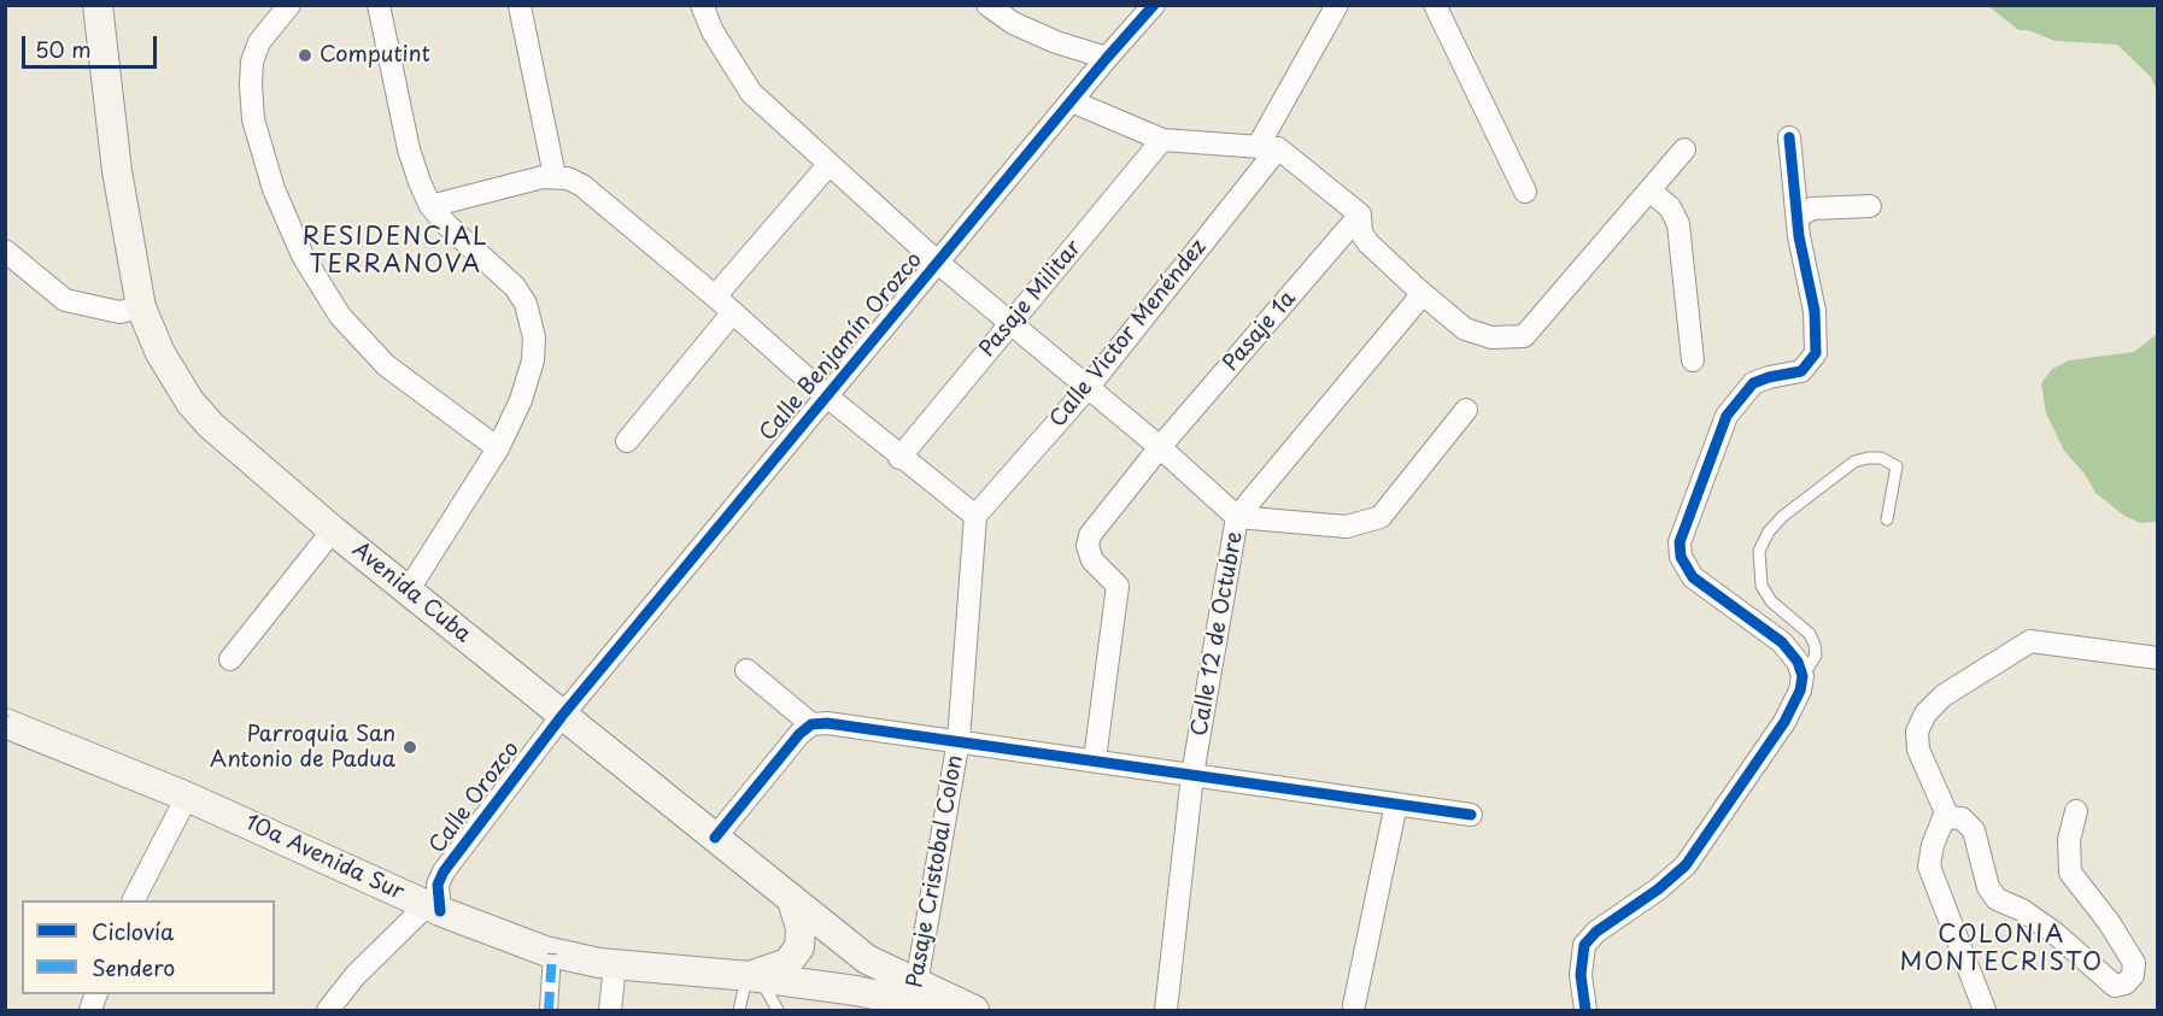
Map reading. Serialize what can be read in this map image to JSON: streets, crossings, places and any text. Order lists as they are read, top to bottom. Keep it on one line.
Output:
{"streets":{"main road":["Avenida Cuba","10a Avenida Sur"],"street":["Pasaje Militar","Pasaje 1a","Calle Victor Menéndez","Calle Benjamín Orozco","Calle 12 de Octubre","Calle Orozco","Pasaje Cristobal Colon"]},"crossings":[["Pasaje Militar","Calle 12 de Octubre"],["Pasaje 1a","Calle 12 de Octubre"],["Calle Victor Menéndez","Calle 12 de Octubre"],["Calle Victor Menéndez","Pasaje Cristobal Colon"],["Calle Benjamín Orozco","Avenida Cuba"],["Calle Benjamín Orozco","Calle 12 de Octubre"],["Calle Benjamín Orozco","Calle Orozco"],["Avenida Cuba","Calle Orozco"],["Avenida Cuba","10a Avenida Sur"],["Avenida Cuba","Pasaje Cristobal Colon"],["Calle Orozco","10a Avenida Sur"],["10a Avenida Sur","Pasaje Cristobal Colon"]],"districts":["RESIDENCIAL TERRANOVA","COLONIA MONTECRISTO"],"places":["Computint","Parroquia San Antonio de Padua"],"legend":["Ciclovía","Sendero"],"scale_bar":"50 m"}
